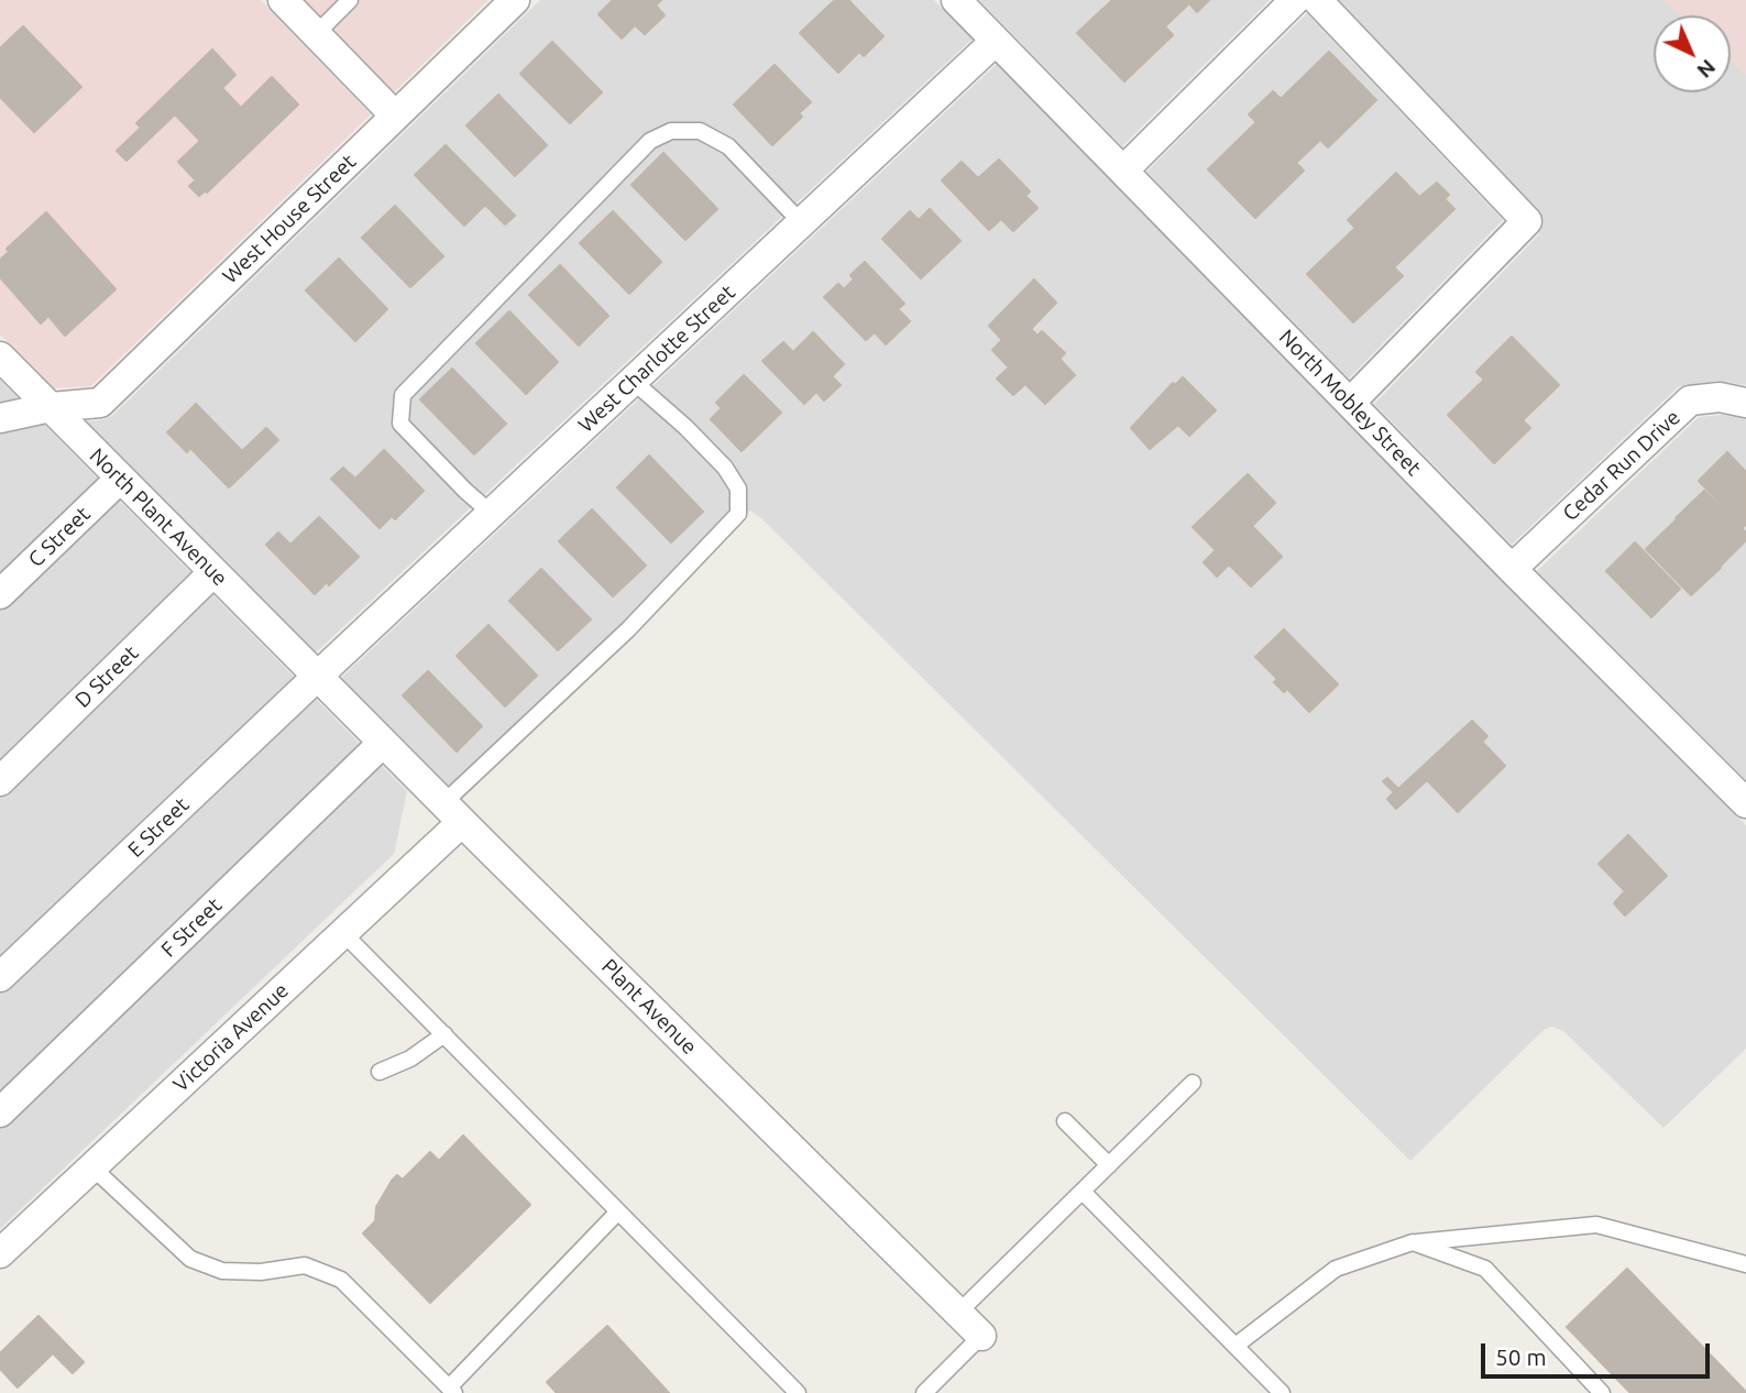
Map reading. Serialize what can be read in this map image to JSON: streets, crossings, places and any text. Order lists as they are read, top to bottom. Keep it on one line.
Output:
{"streets":{"street":["West House Street","West Charlotte Street","North Mobley Street","Cedar Run Drive","North Plant Avenue","C Street","D Street","E Street","F Street","Plant Avenue","Victoria Avenue"]},"crossings":[["West House Street","North Plant Avenue"],["West Charlotte Street","North Mobley Street"],["West Charlotte Street","North Plant Avenue"],["West Charlotte Street","E Street"],["West Charlotte Street","Plant Avenue"],["North Mobley Street","Cedar Run Drive"],["North Plant Avenue","C Street"],["North Plant Avenue","D Street"],["North Plant Avenue","E Street"],["North Plant Avenue","Plant Avenue"],["E Street","Plant Avenue"],["F Street","Plant Avenue"],["Plant Avenue","Victoria Avenue"]],"scale_bar":"50 m","north":"bottom right"}
